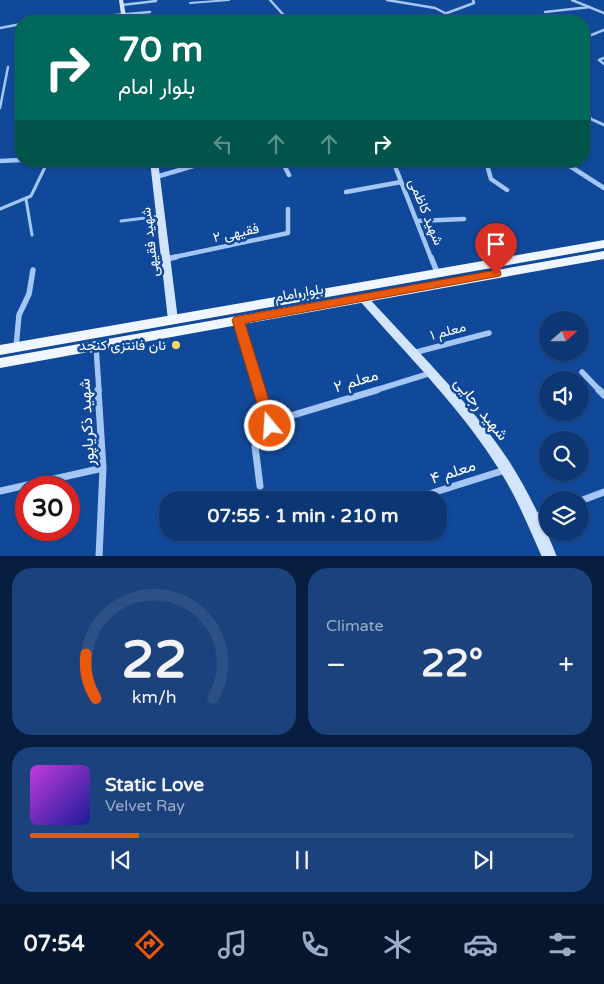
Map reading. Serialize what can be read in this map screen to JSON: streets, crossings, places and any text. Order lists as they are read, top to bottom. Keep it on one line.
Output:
{"streets":{"main road":["شهید فقیهی","بلوار امام","شهید رجایی"],"street":["شهید کاظمی","فقیهی ۲","معلم ۱","معلم ۲","شهید ذکریاپور","معلم ۴"]},"crossings":[["شهید کاظمی","بلوار امام"],["فقیهی ۲","شهید فقیهی"],["شهید فقیهی","بلوار امام"],["بلوار امام","شهید رجایی"],["بلوار امام","شهید ذکریاپور"],["معلم ۱","شهید رجایی"],["معلم ۲","شهید رجایی"],["شهید رجایی","معلم ۴"]],"places":["نان فانتزی کنجد"],"north":"right","page":{"turn":["70 m","بلوار امام"],"limit":"30","trip":"07:55 · 1 min · 210 m","tile":"Climate","heat":["−","22°","+"],"song":["Static Love","Velvet Ray"],"tabs":"07:54","gauge":["22","km/h"]}}
